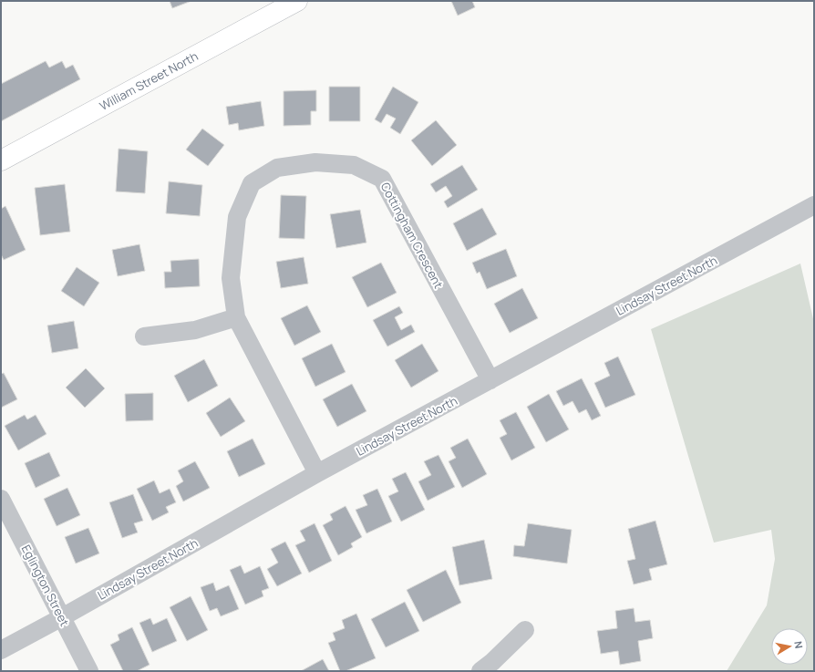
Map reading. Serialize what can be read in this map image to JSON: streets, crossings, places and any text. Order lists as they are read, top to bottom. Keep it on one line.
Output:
{"streets":{"street":["William Street North","Cottingham Crescent","Lindsay Street North","Eglington Street"]},"crossings":[["Cottingham Crescent","Lindsay Street North"],["Lindsay Street North","Eglington Street"]],"north":"right"}
